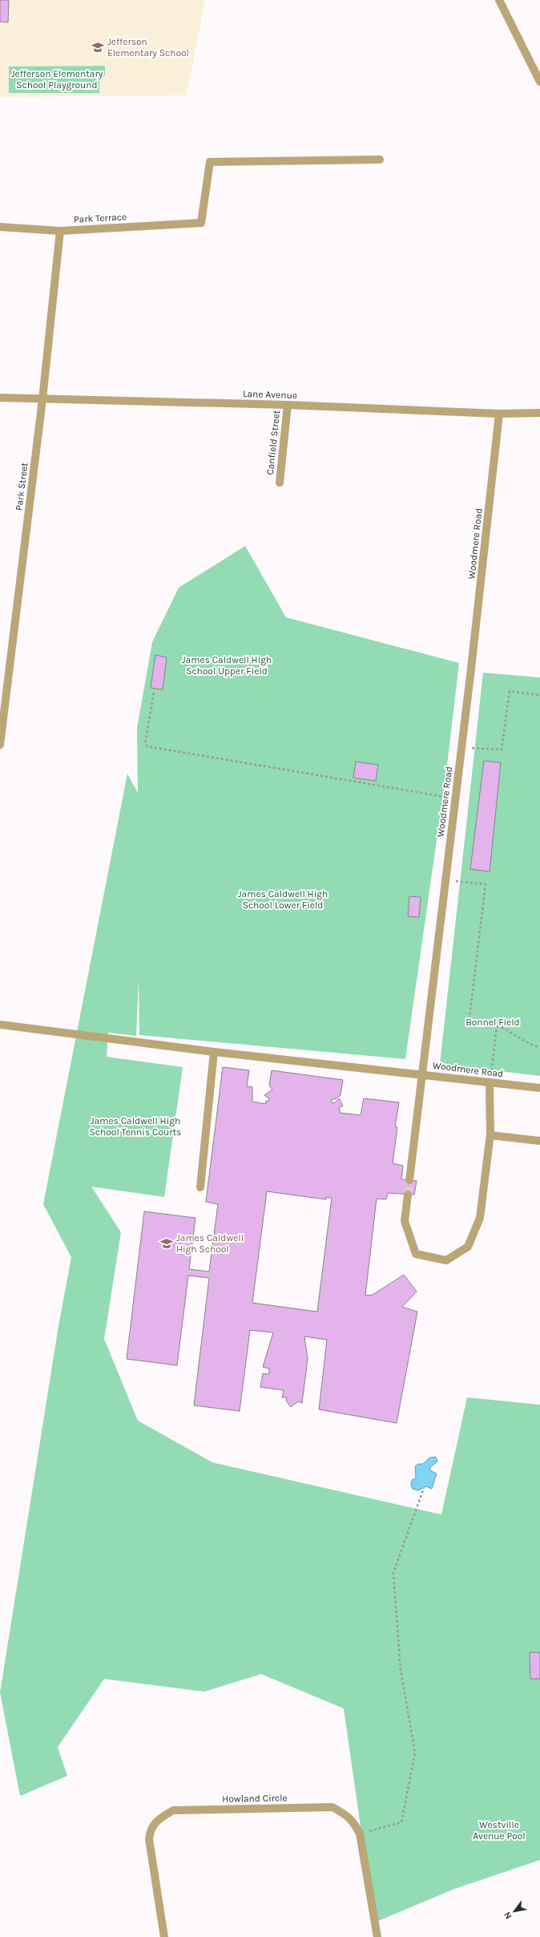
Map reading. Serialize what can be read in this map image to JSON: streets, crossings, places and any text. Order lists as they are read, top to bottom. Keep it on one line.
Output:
{"streets":{"street":["Park Terrace","Lane Avenue","Canfield Street","Park Street","Woodmere Road","Howland Circle"]},"crossings":[["Park Terrace","Park Street"],["Lane Avenue","Canfield Street"],["Lane Avenue","Park Street"],["Lane Avenue","Woodmere Road"]],"parks":["Jefferson Elementary School Playground","James Caldwell High School Upper Field","James Caldwell High School Lower Field","Bonnel Field","James Caldwell High School Tennis Courts","Westville Avenue Pool"],"places":{"school or university":["Jefferson Elementary School","James Caldwell High School"]},"north":"bottom left"}
